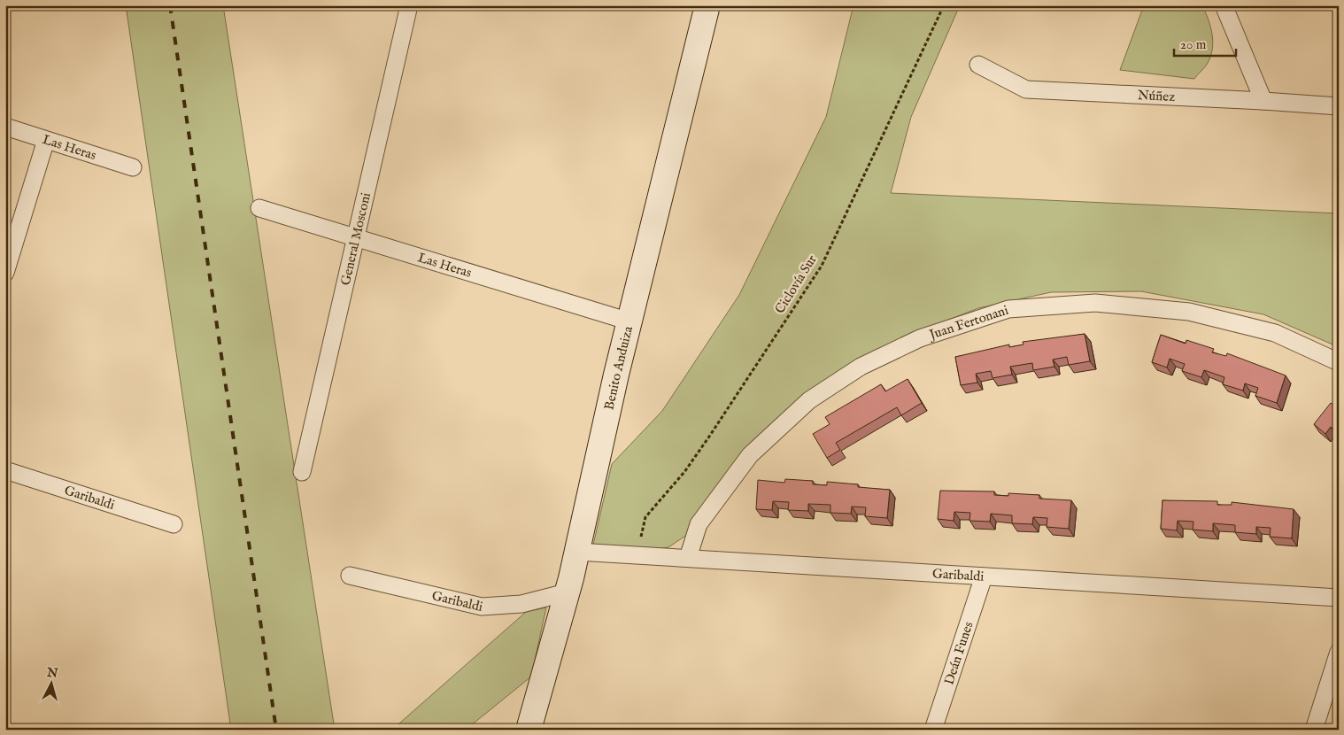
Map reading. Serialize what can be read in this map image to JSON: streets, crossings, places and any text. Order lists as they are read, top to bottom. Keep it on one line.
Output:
{"streets":{"street":["Núñez","Las Heras","General Mosconi","Juan Fertonani","Benito Anduiza","Garibaldi","Deán Funes"],"path":["Ciclovía Sur"]},"crossings":[["Las Heras","General Mosconi"],["Las Heras","Benito Anduiza"],["Ciclovía Sur","Garibaldi"],["Juan Fertonani","Garibaldi"],["Benito Anduiza","Garibaldi"],["Garibaldi","Deán Funes"]],"scale_bar":"20 m","north":"top"}
